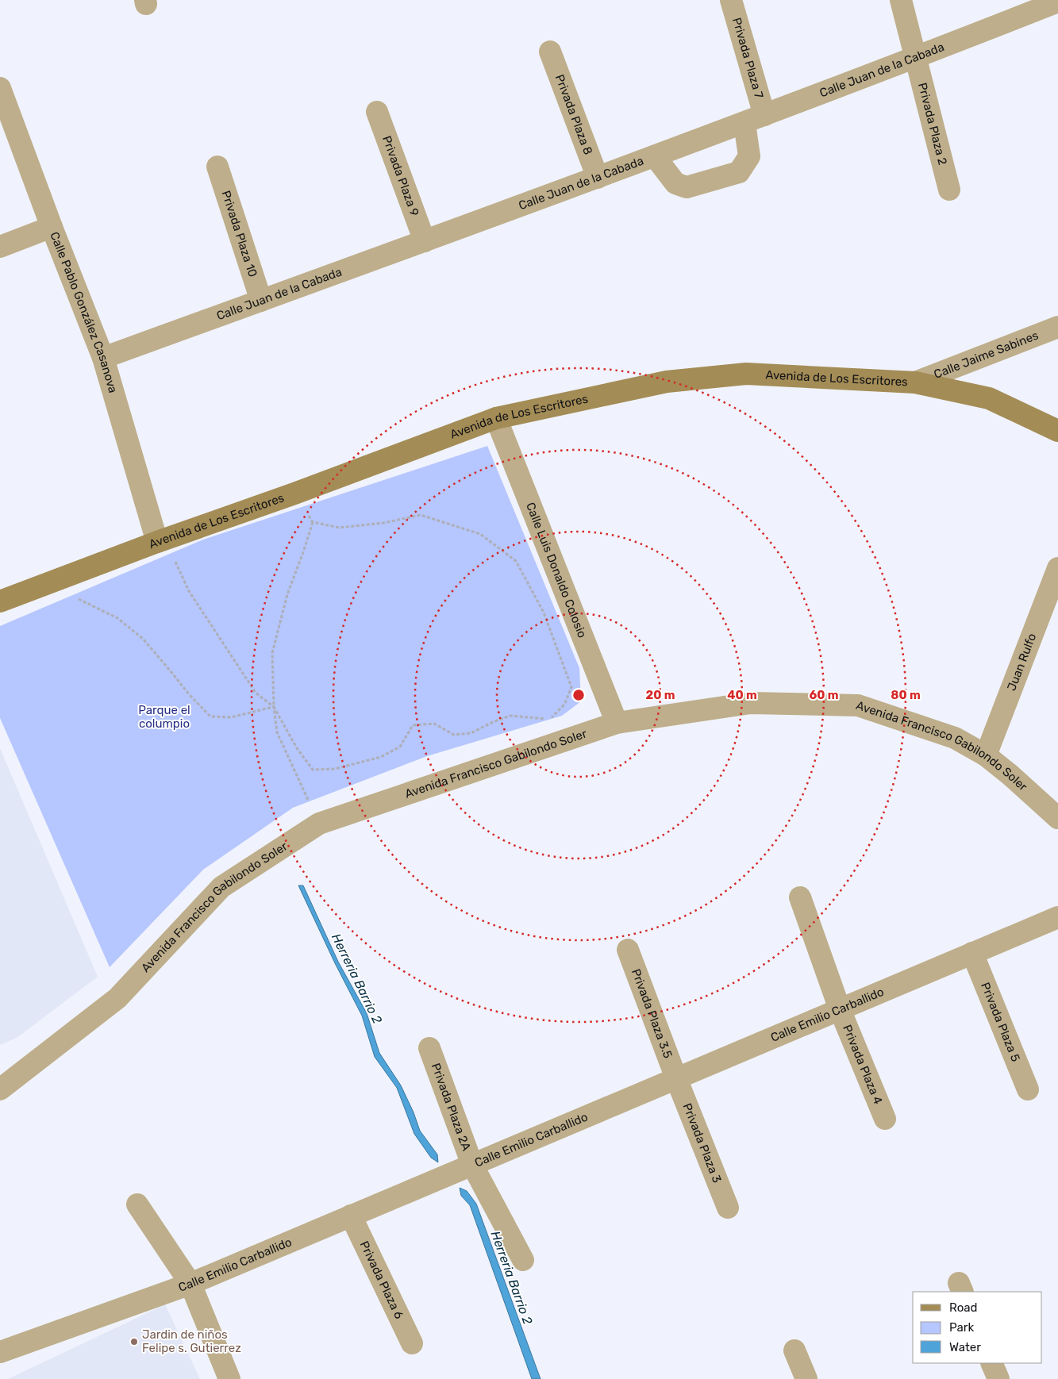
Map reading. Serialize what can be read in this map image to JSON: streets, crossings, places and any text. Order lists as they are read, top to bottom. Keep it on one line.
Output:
{"streets":{"main road":["Avenida de Los Escritores"],"street":["Privada Plaza 7","Calle Juan de la Cabada","Privada Plaza 8","Privada Plaza 2","Privada Plaza 9","Privada Plaza 10","Calle Pablo González Casanova","Calle Jaime Sabines","Calle Luis Donaldo Colosio","Juan Rulfo","Avenida Francisco Gabilondo Soler","Privada Plaza 3.5","Calle Emilio Carballido","Privada Plaza 5","Privada Plaza 4","Privada Plaza 2A","Privada Plaza 3","Privada Plaza 6"]},"crossings":[["Privada Plaza 7","Calle Juan de la Cabada"],["Calle Juan de la Cabada","Privada Plaza 8"],["Calle Juan de la Cabada","Privada Plaza 2"],["Calle Juan de la Cabada","Privada Plaza 9"],["Calle Juan de la Cabada","Privada Plaza 10"],["Calle Juan de la Cabada","Calle Pablo González Casanova"],["Calle Pablo González Casanova","Avenida de Los Escritores"],["Calle Jaime Sabines","Avenida de Los Escritores"],["Avenida de Los Escritores","Calle Luis Donaldo Colosio"],["Calle Luis Donaldo Colosio","Avenida Francisco Gabilondo Soler"],["Juan Rulfo","Avenida Francisco Gabilondo Soler"],["Privada Plaza 3.5","Calle Emilio Carballido"],["Privada Plaza 3.5","Privada Plaza 3"],["Calle Emilio Carballido","Privada Plaza 5"],["Calle Emilio Carballido","Privada Plaza 4"],["Calle Emilio Carballido","Privada Plaza 2A"],["Calle Emilio Carballido","Privada Plaza 3"],["Calle Emilio Carballido","Privada Plaza 6"]],"water":["Herreria Barrio 2"],"parks":["Parque el columpio"],"places":["Jardin de niños Felipe s. Gutierrez"],"legend":["Road","Park","Water"],"rings":["20 m","40 m","60 m","80 m"]}
